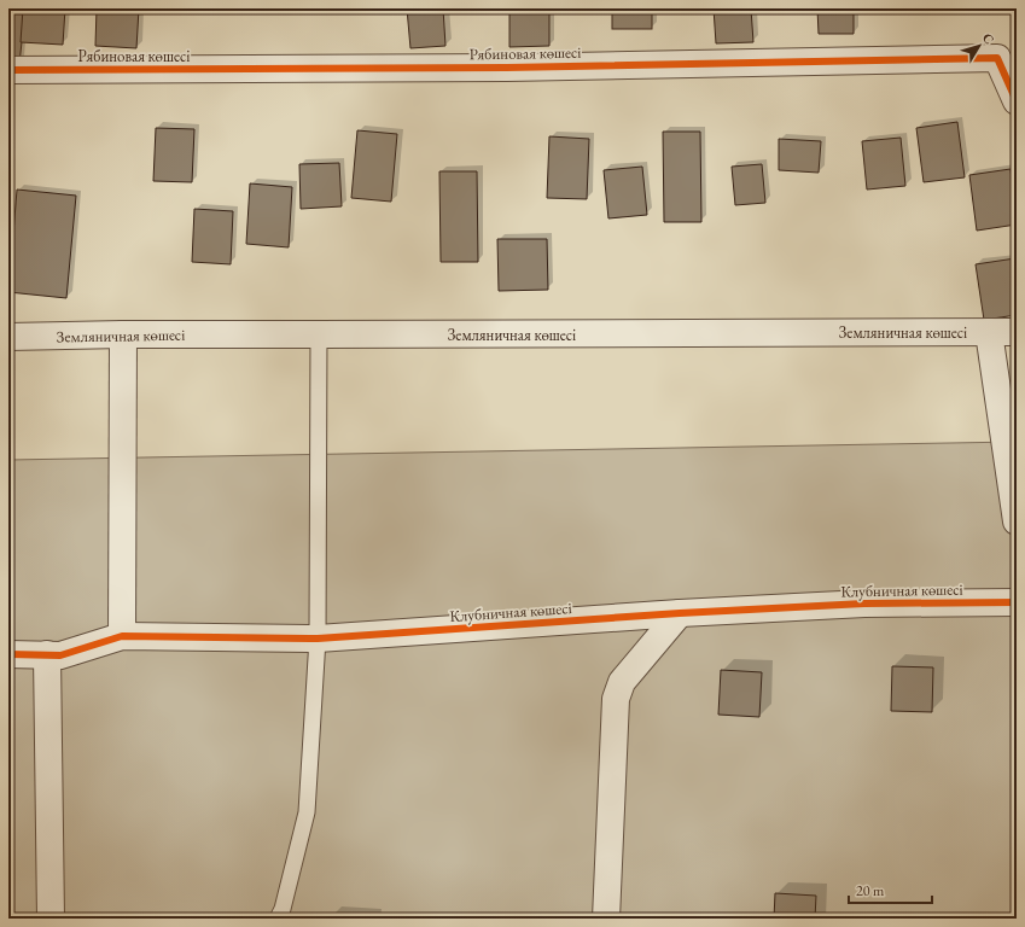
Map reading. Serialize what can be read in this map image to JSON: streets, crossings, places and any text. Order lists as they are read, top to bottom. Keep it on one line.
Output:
{"streets":{"street":["Рябиновая көшесі","Земляничная көшесі","Клубничная көшесі"]},"scale_bar":"20 m","north":"top right"}
